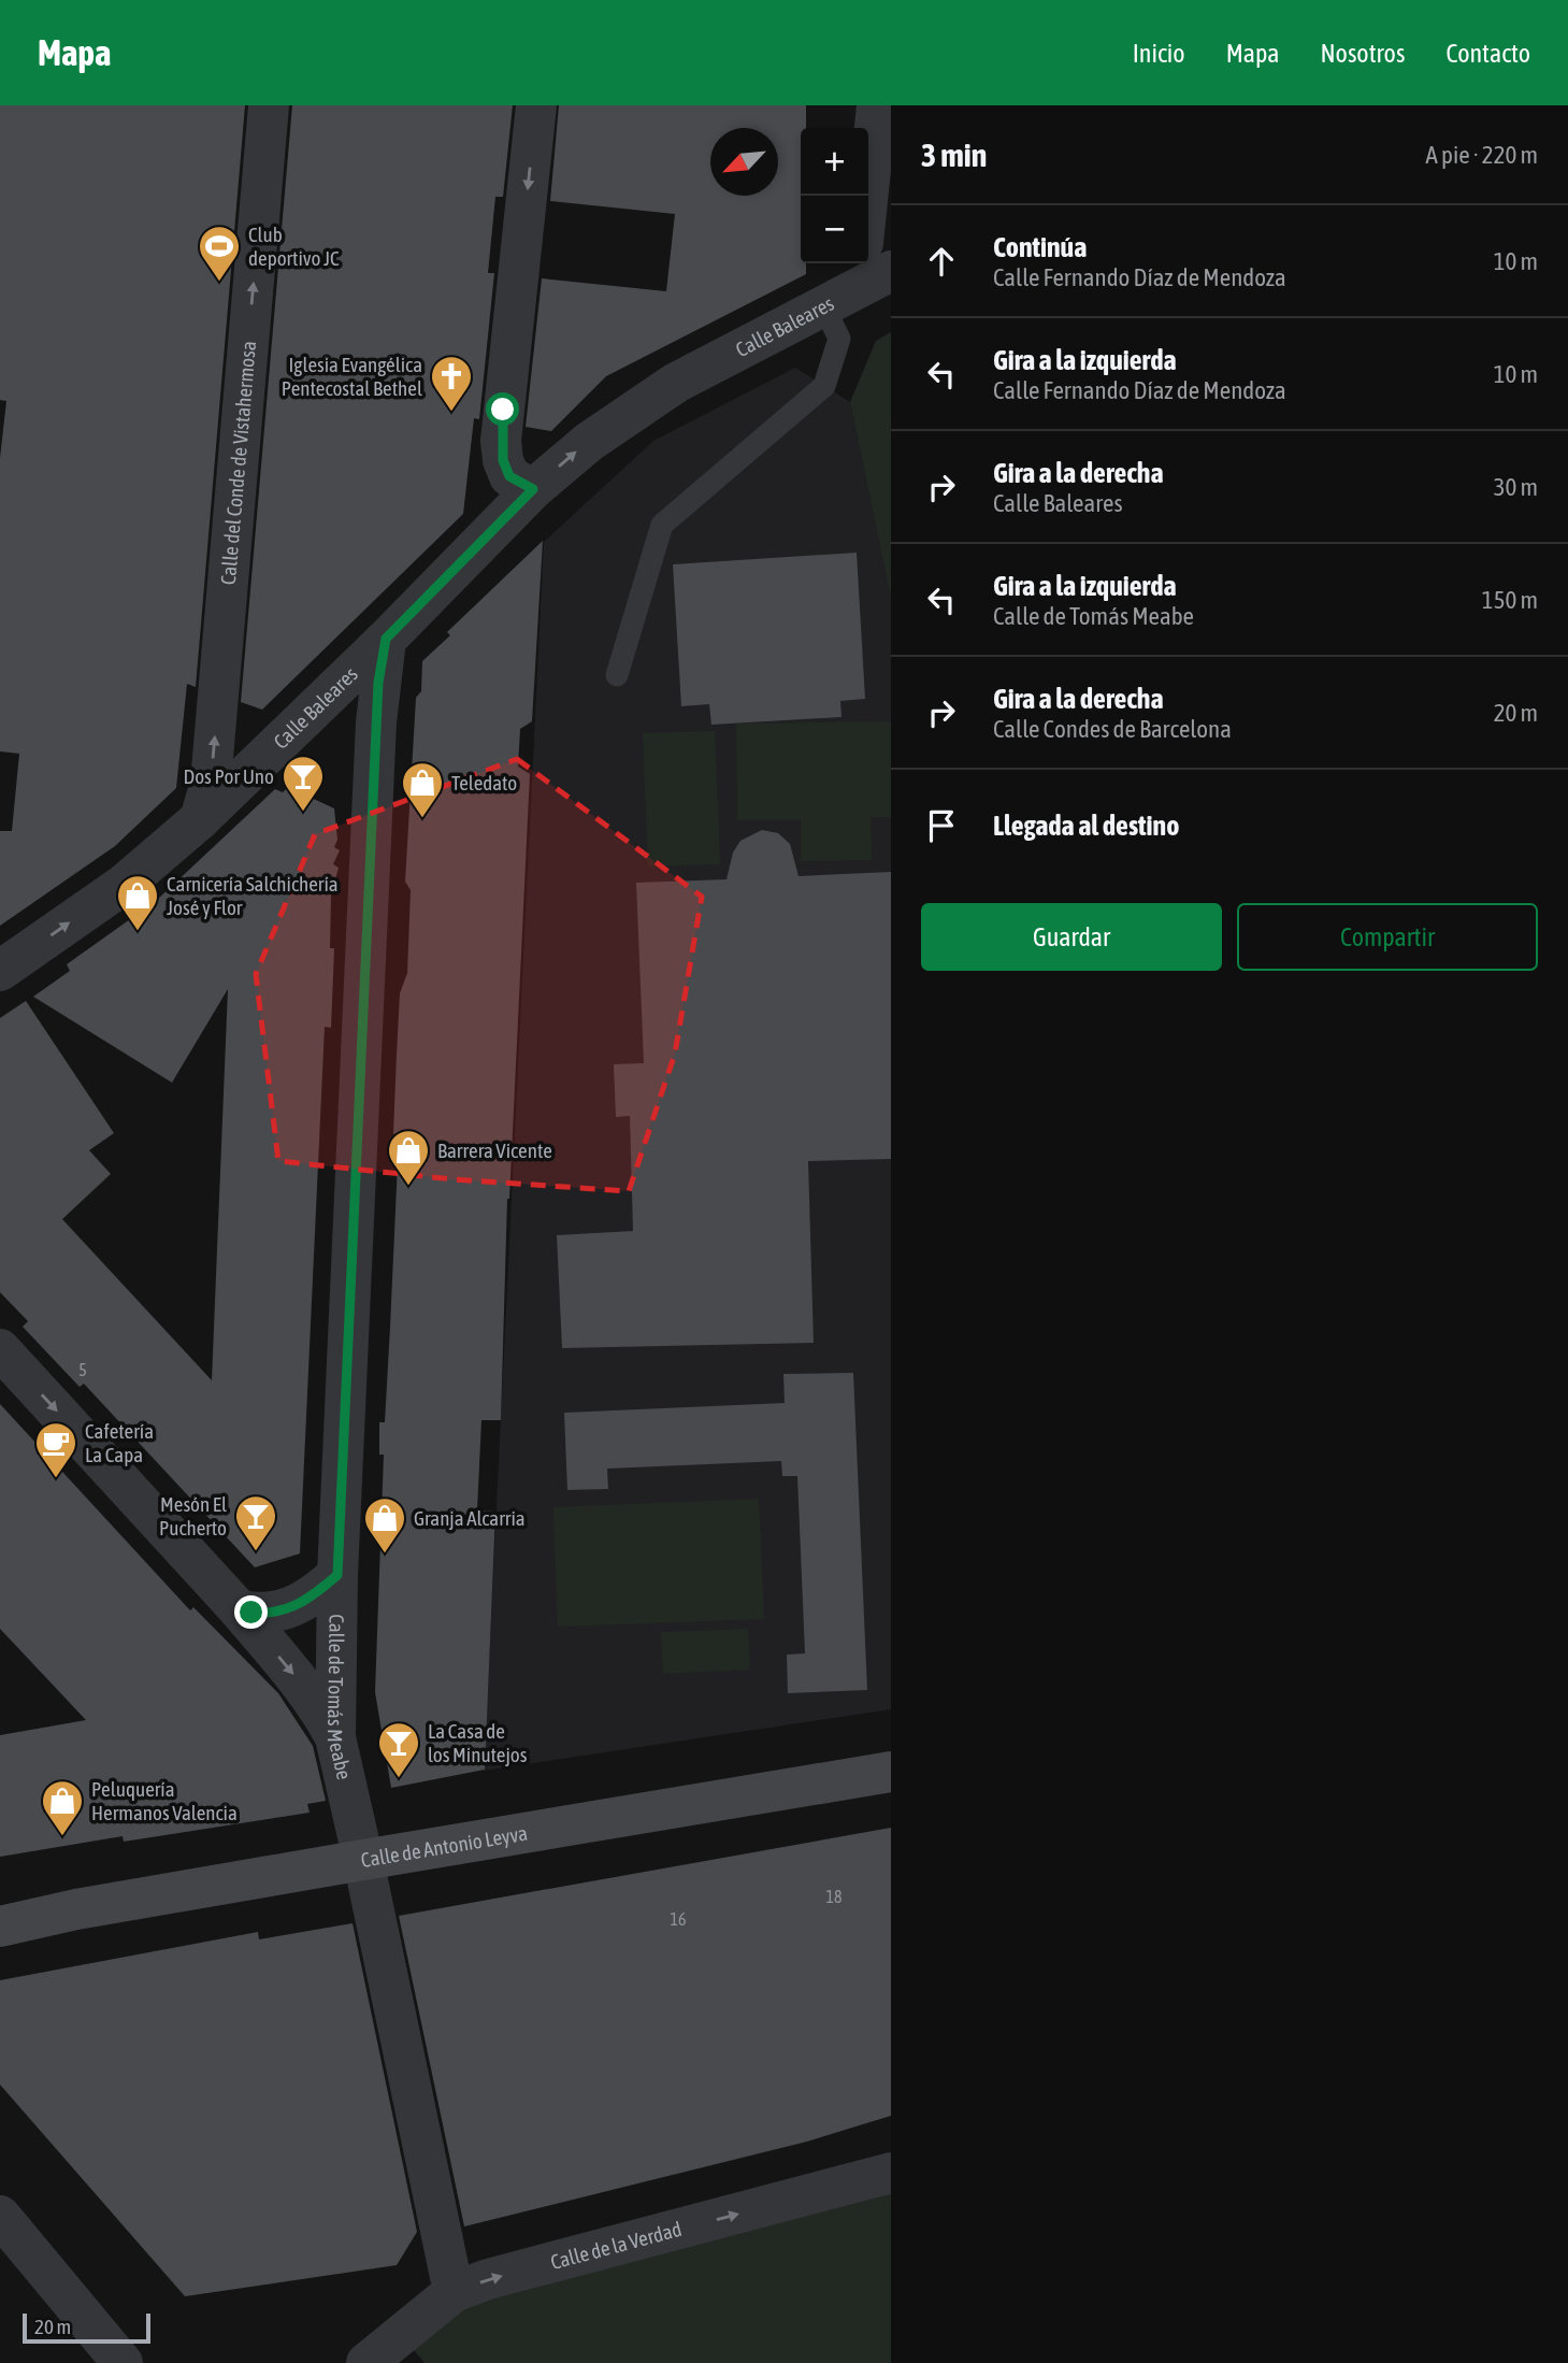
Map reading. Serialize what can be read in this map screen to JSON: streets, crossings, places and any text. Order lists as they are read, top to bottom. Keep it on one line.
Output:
{"streets":{"main road":["Calle de Antonio Leyva"],"street":["Calle Baleares","Calle del Conde de Vistahermosa","Calle de Tomás Meabe","Calle de la Verdad"]},"crossings":[["Calle Baleares","Calle del Conde de Vistahermosa"],["Calle Baleares","Calle de Tomás Meabe"],["Calle de Tomás Meabe","Calle de Antonio Leyva"],["Calle de Tomás Meabe","Calle de la Verdad"]],"one_way":["Calle Baleares","Calle de la Verdad"],"places":{"sports":["Club deportivo JC"],"church":["Iglesia Evangélica Pentecostal Bethel"],"bar":["Dos Por Uno","Mesón El Pucherto","La Casa de los Minutejos"],"shop":["Teledato","Carnicería Salchichería José y Flor","Barrera Vicente","Granja Alcarria","Peluquería Hermanos Valencia"],"cafe":["Cafetería La Capa"]},"house_numbers":["5","18","16"],"scale_bar":"20 m","north":"bottom left","page":{"header":"Mapa","nav":["Inicio","Mapa","Nosotros","Contacto"],"heading":["3 min","A pie · 220 m"],"map_buttons":["+","−"],"list":[["Continúa","Calle Fernando Díaz de Mendoza","10 m"],["Gira a la izquierda","Calle Fernando Díaz de Mendoza","10 m"],["Gira a la derecha","Calle Baleares","30 m"],["Gira a la izquierda","Calle de Tomás Meabe","150 m"],["Gira a la derecha","Calle Condes de Barcelona","20 m"],"Llegada al destino"],"buttons":["Guardar","Compartir"],"scale":"20 m"}}
